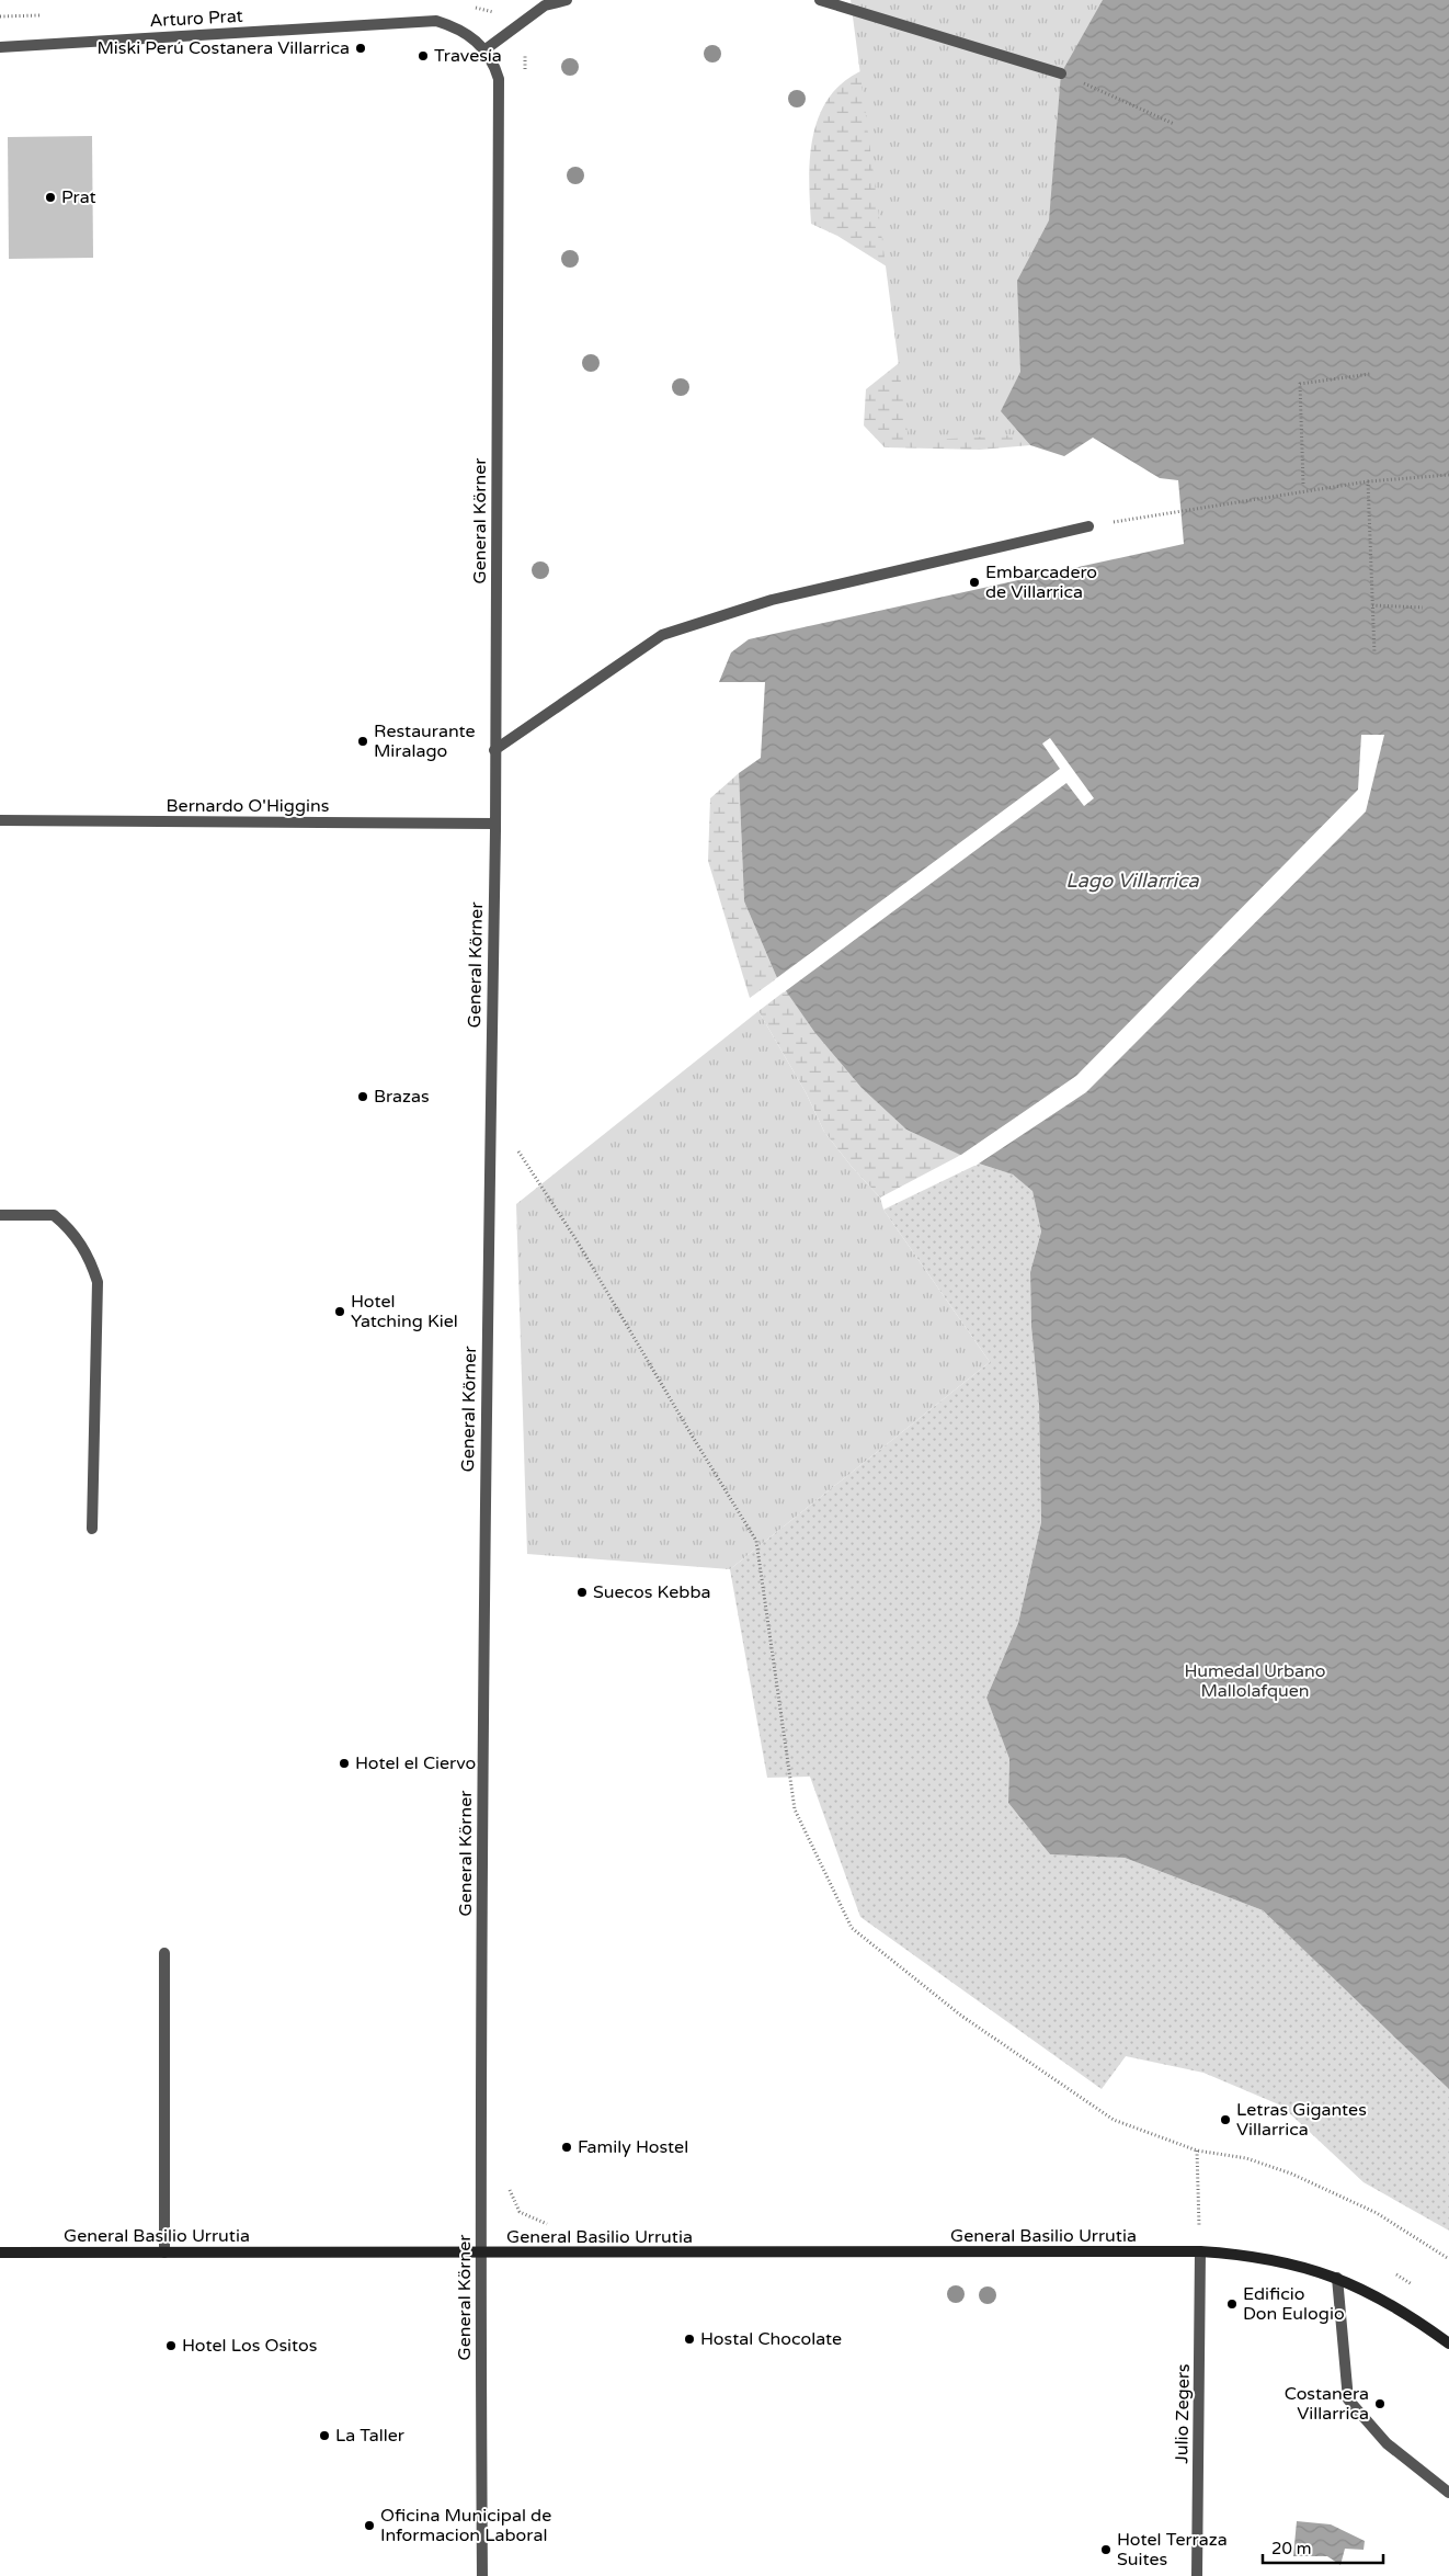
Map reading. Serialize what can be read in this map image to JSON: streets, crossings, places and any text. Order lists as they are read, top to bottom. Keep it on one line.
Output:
{"streets":{"main road":["General Basilio Urrutia"],"street":["Arturo Prat","General Körner","Bernardo O'Higgins","Julio Zegers"]},"crossings":[["Arturo Prat","General Körner"],["General Körner","Bernardo O'Higgins"],["General Körner","General Basilio Urrutia"],["General Basilio Urrutia","Julio Zegers"]],"water":["Lago Villarrica"],"parks":["Humedal Urbano Mallolafquen"],"places":["Miski Perú Costanera Villarrica","Travesía","Prat","Embarcadero de Villarrica","Restaurante Miralago","Brazas","Hotel Yatching Kiel","Suecos Kebba","Hotel el Ciervo","Letras Gigantes Villarrica","Family Hostel","Edificio Don Eulogio","Hostal Chocolate","Hotel Los Ositos","Costanera Villarrica","La Taller","Oficina Municipal de Informacion Laboral","Hotel Terraza Suites"],"scale_bar":"20 m"}
